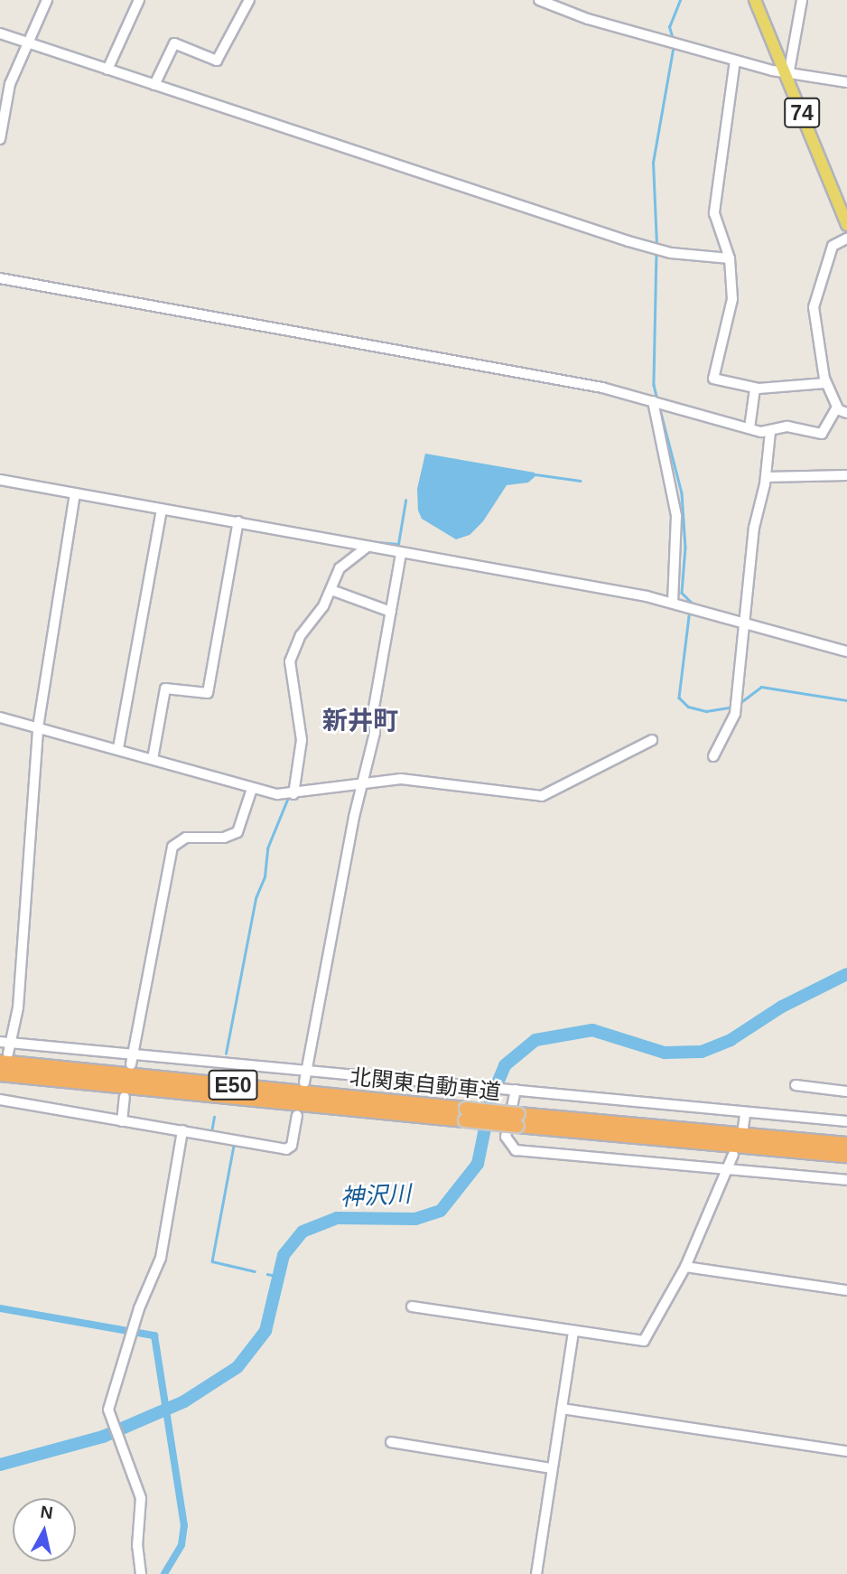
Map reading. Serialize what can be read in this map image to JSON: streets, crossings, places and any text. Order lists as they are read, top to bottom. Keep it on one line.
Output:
{"streets":{"highway":["北関東自動車道","E50"],"main road":["74"]},"districts":["新井町"],"water":["神沢川"],"north":"top"}
